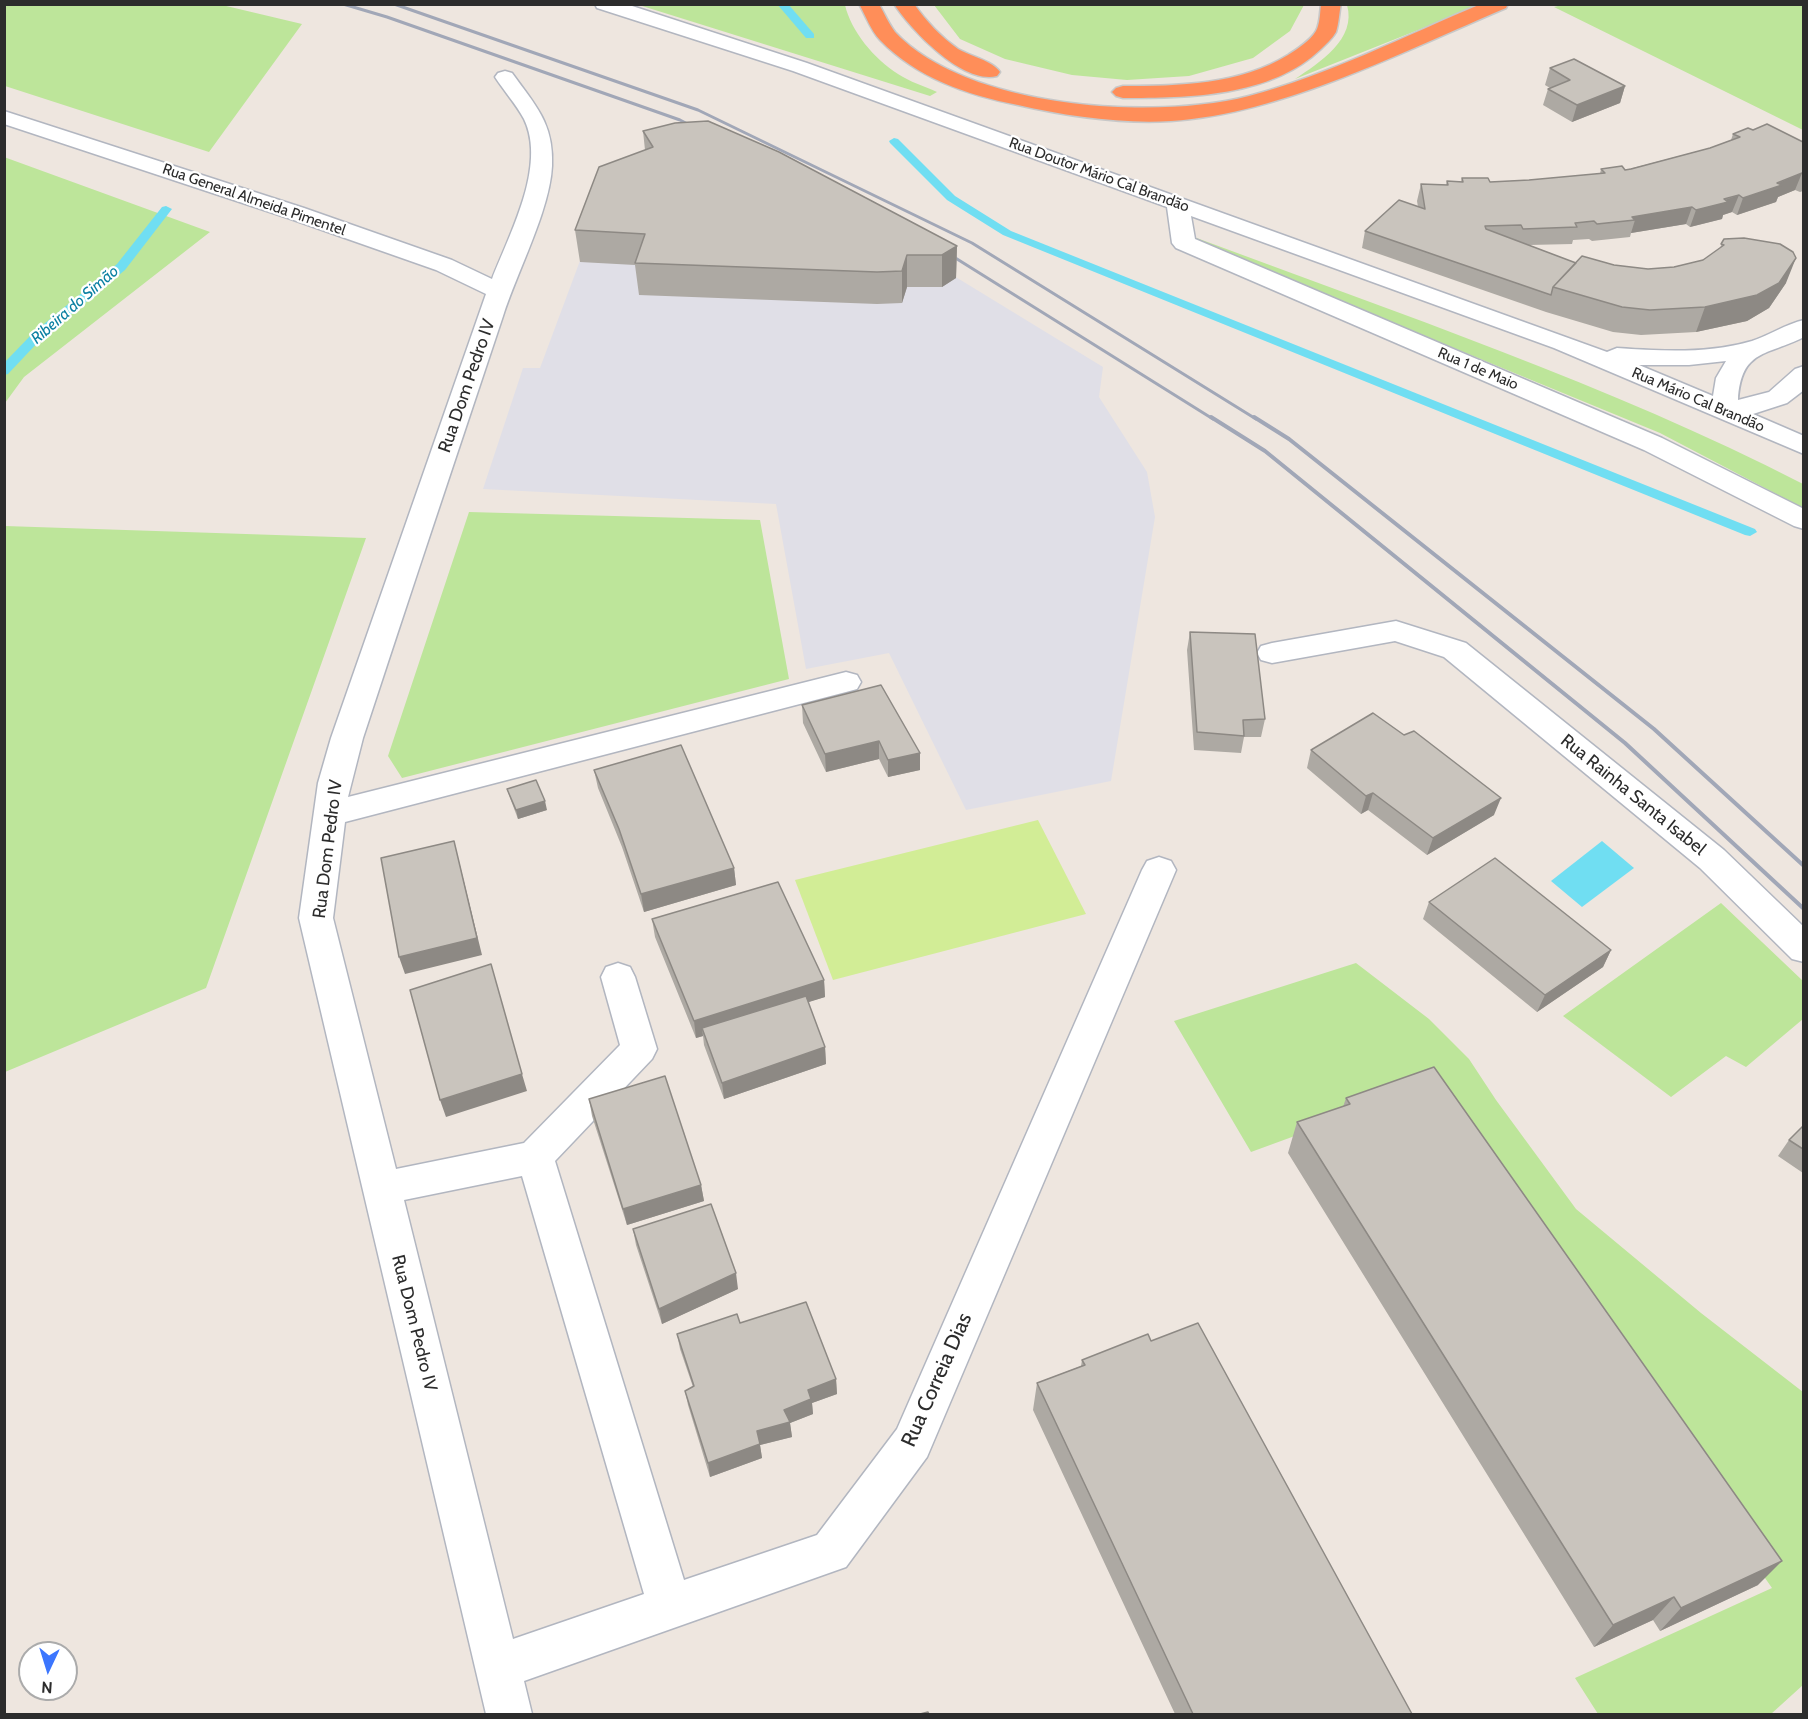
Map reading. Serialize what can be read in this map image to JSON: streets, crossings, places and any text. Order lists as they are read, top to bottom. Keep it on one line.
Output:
{"streets":{"street":["Rua Doutor Mário Cal Brandão","Rua General Almeida Pimentel","Rua 1 de Maio","Rua Dom Pedro IV","Rua Mário Cal Brandão","Rua Rainha Santa Isabel","Rua Correia Dias"]},"crossings":[["Rua Doutor Mário Cal Brandão","Rua 1 de Maio"],["Rua Doutor Mário Cal Brandão","Rua Mário Cal Brandão"],["Rua General Almeida Pimentel","Rua Dom Pedro IV"],["Rua Dom Pedro IV","Rua Correia Dias"]],"water":["Ribeira do Simão"],"north":"bottom"}
